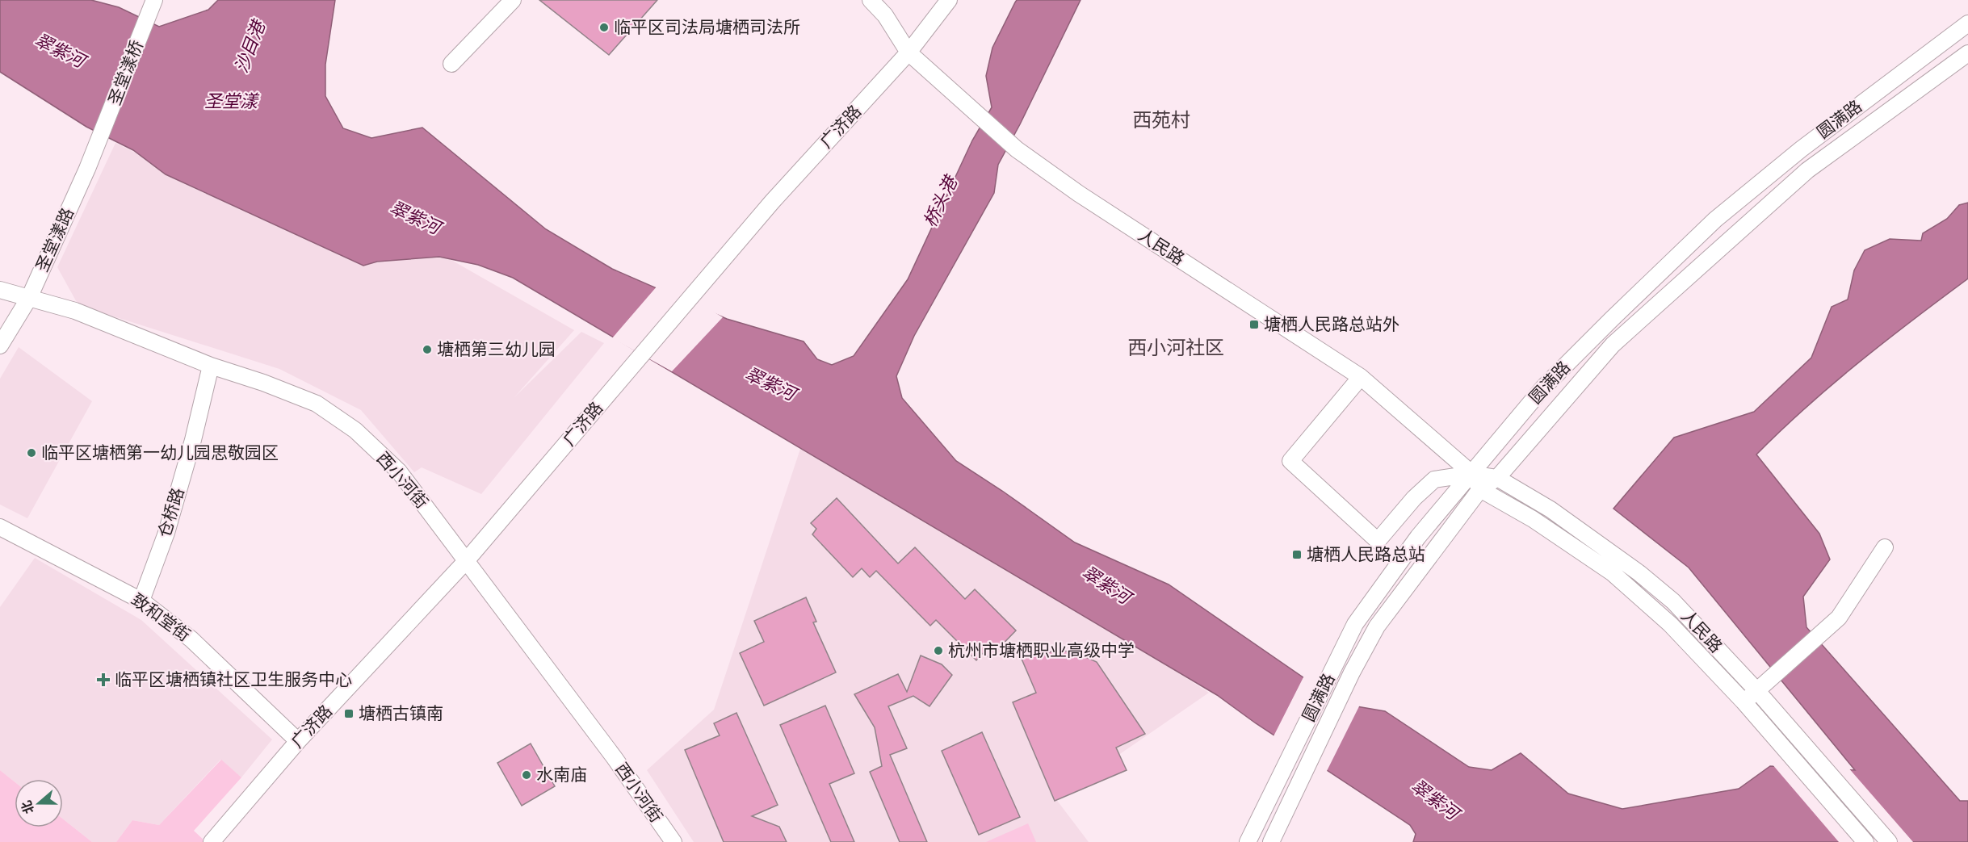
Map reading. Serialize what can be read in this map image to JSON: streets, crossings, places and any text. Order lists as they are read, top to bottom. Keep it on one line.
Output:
{"streets":{"street":["圣堂漾桥","圆满路","广济路","圣堂漾路","人民路","西小河街","仓桥路","致和堂街"]},"crossings":[["圣堂漾桥","圣堂漾路"],["圆满路","人民路"],["广济路","人民路"],["广济路","西小河街"],["广济路","致和堂街"],["圣堂漾路","西小河街"],["西小河街","仓桥路"],["仓桥路","致和堂街"]],"districts":["西苑村","西小河社区"],"water":["沙目港","翠紫河","圣堂漾","桥头港"],"places":{"other":["临平区司法局塘栖司法所","塘栖第三幼儿园","临平区塘栖第一幼儿园思敬园区","杭州市塘栖职业高级中学","水南庙"],"transit":["塘栖人民路总站外","塘栖人民路总站","塘栖古镇南"],"health":["临平区塘栖镇社区卫生服务中心"]},"north":"left"}
